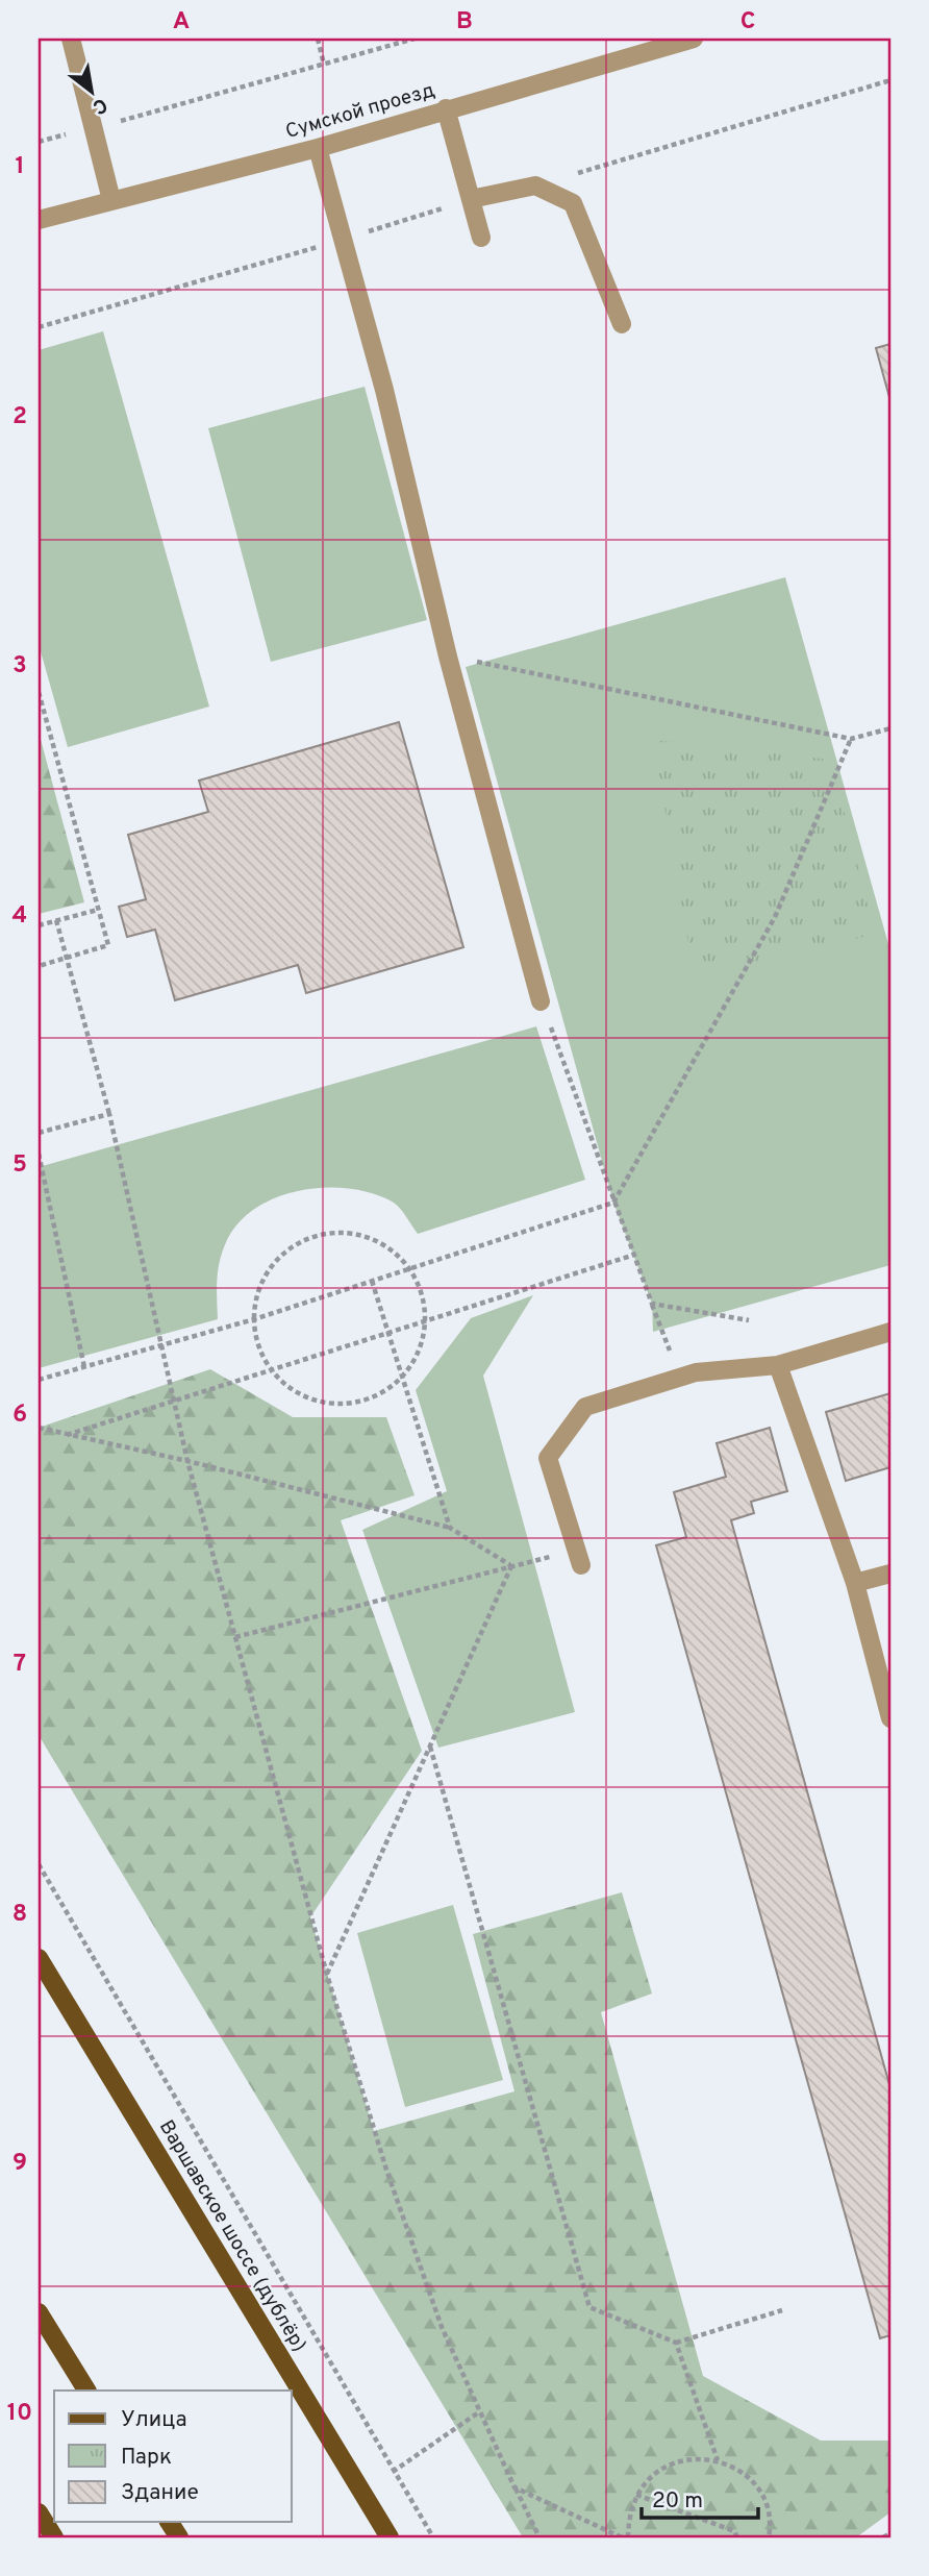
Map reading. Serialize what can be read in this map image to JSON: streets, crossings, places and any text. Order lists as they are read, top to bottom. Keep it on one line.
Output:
{"streets":{"main road":["Варшавское шоссе (дублёр)"],"street":["Сумской проезд"]},"legend":["Улица","Парк","Здание"],"scale_bar":"20 m","north":"bottom right","grid":{"columns":["A","B","C"],"rows":["1","2","3","4","5","6","7","8","9","10"]}}
